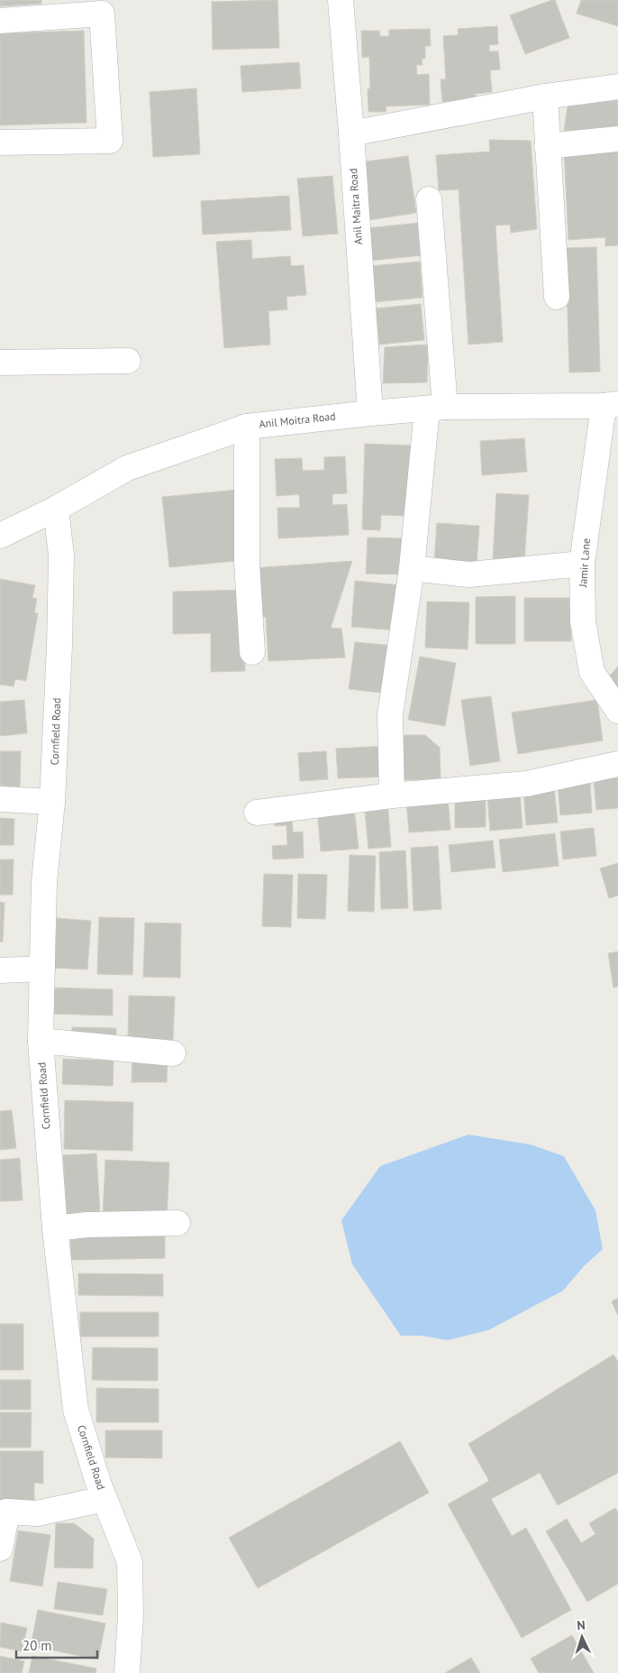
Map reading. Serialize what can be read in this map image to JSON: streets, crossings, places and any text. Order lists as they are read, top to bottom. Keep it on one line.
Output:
{"streets":{"street":["Anil Maitra Road","Anil Moitra Road","Jamir Lane","Cornfield Road"]},"crossings":[["Anil Maitra Road","Anil Moitra Road"],["Anil Moitra Road","Jamir Lane"],["Anil Moitra Road","Cornfield Road"]],"scale_bar":"20 m","north":"top"}
